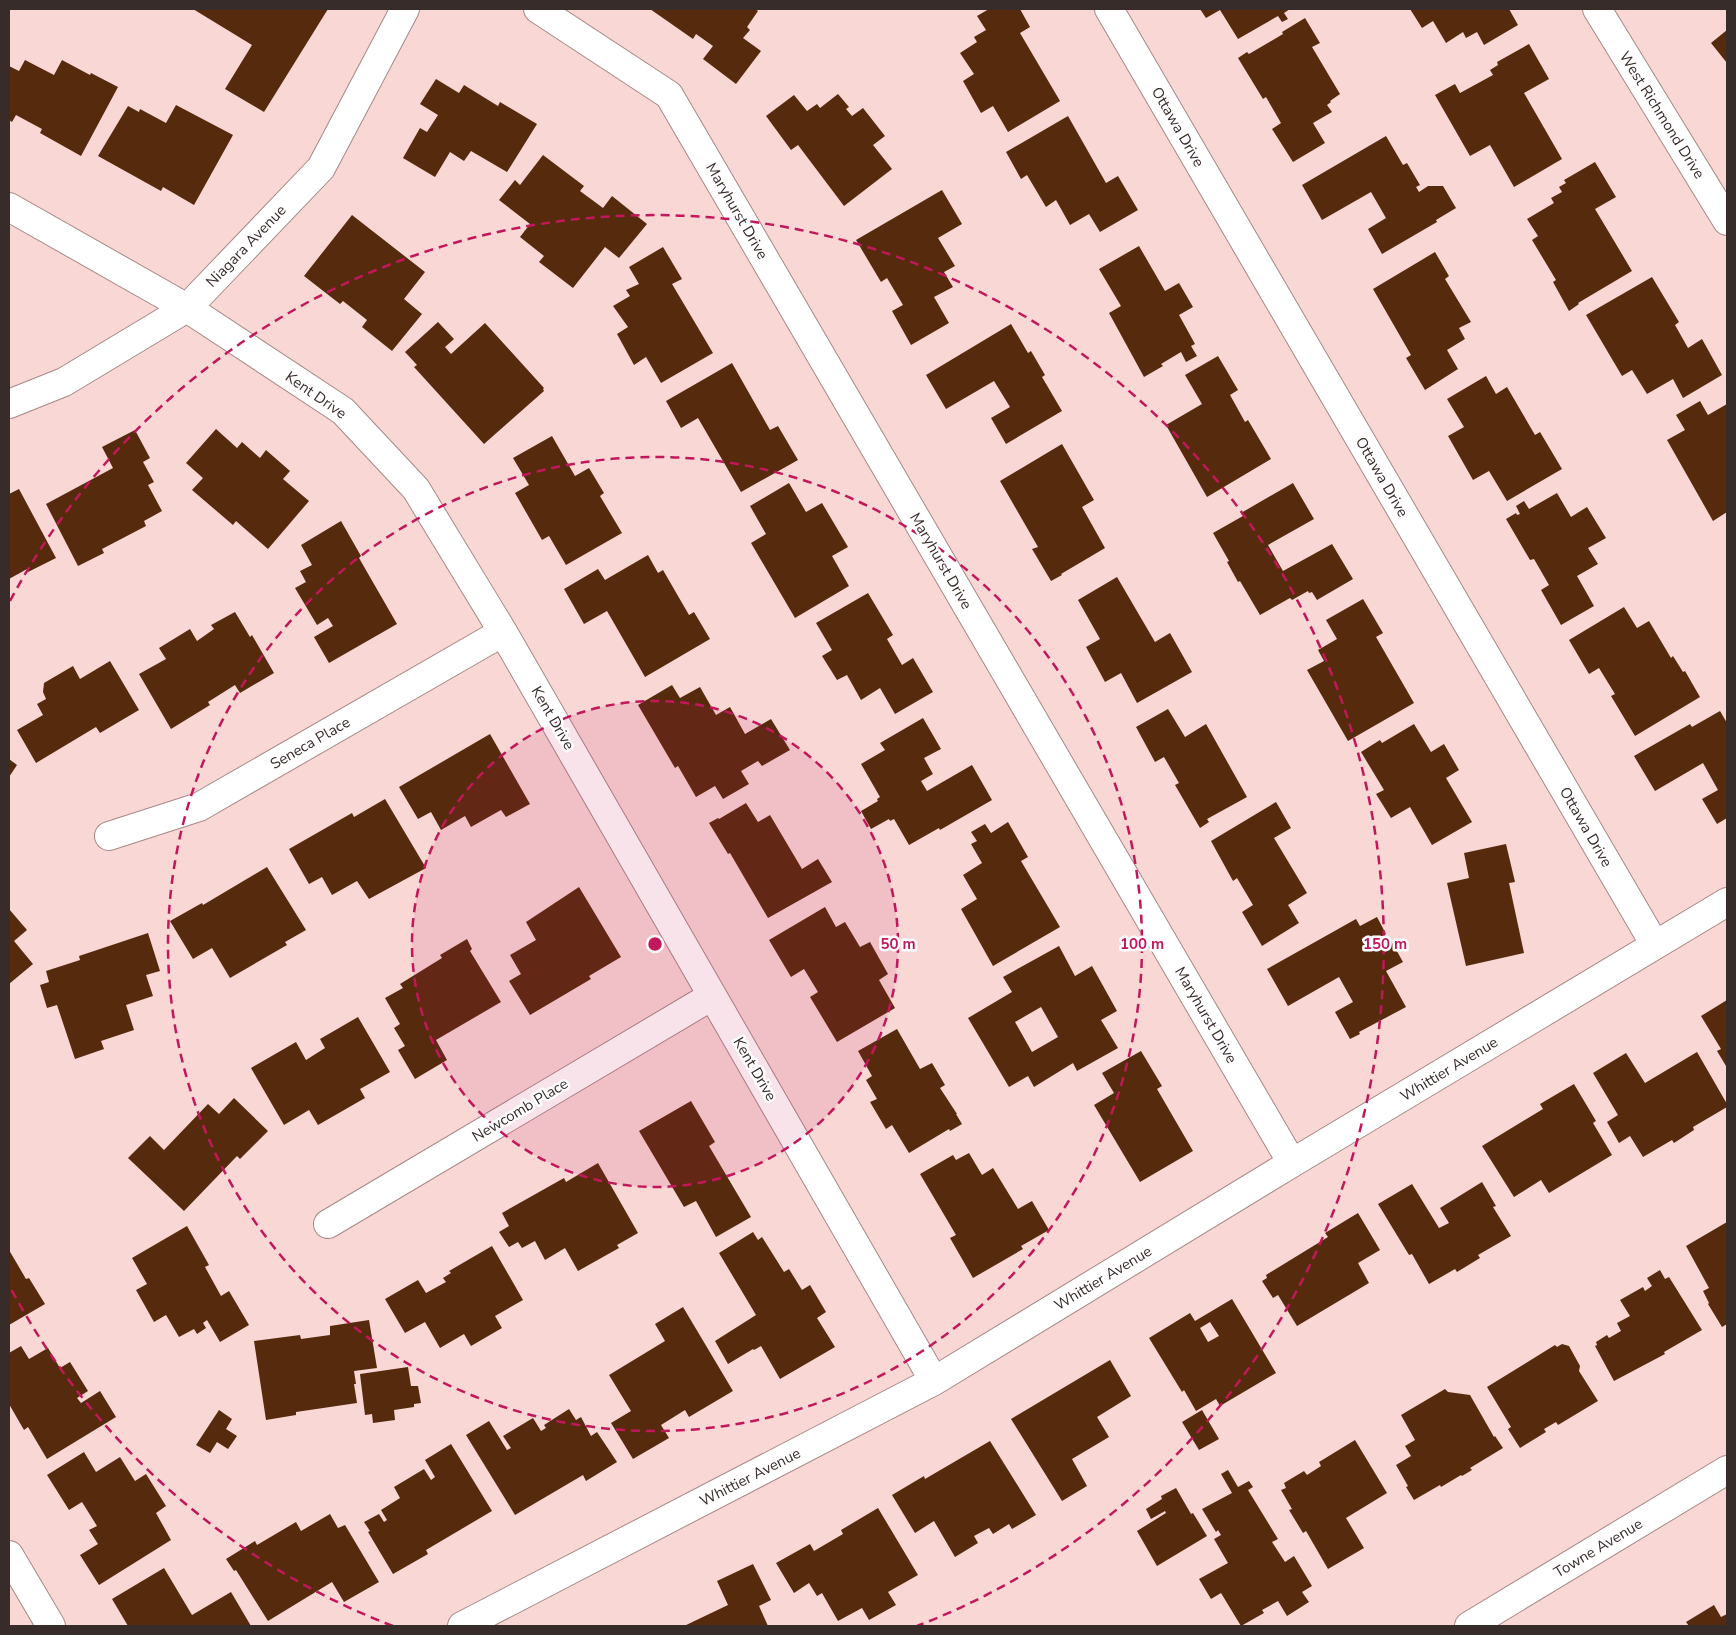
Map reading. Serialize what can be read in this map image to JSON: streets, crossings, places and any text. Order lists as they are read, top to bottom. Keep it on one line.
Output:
{"streets":{"street":["West Richmond Drive","Ottawa Drive","Maryhurst Drive","Niagara Avenue","Kent Drive","Seneca Place","Whittier Avenue","Newcomb Place","Towne Avenue"]},"crossings":[["Ottawa Drive","Whittier Avenue"],["Maryhurst Drive","Whittier Avenue"],["Niagara Avenue","Kent Drive"],["Kent Drive","Seneca Place"],["Kent Drive","Whittier Avenue"],["Kent Drive","Newcomb Place"]],"rings":["50 m","100 m","150 m"]}
